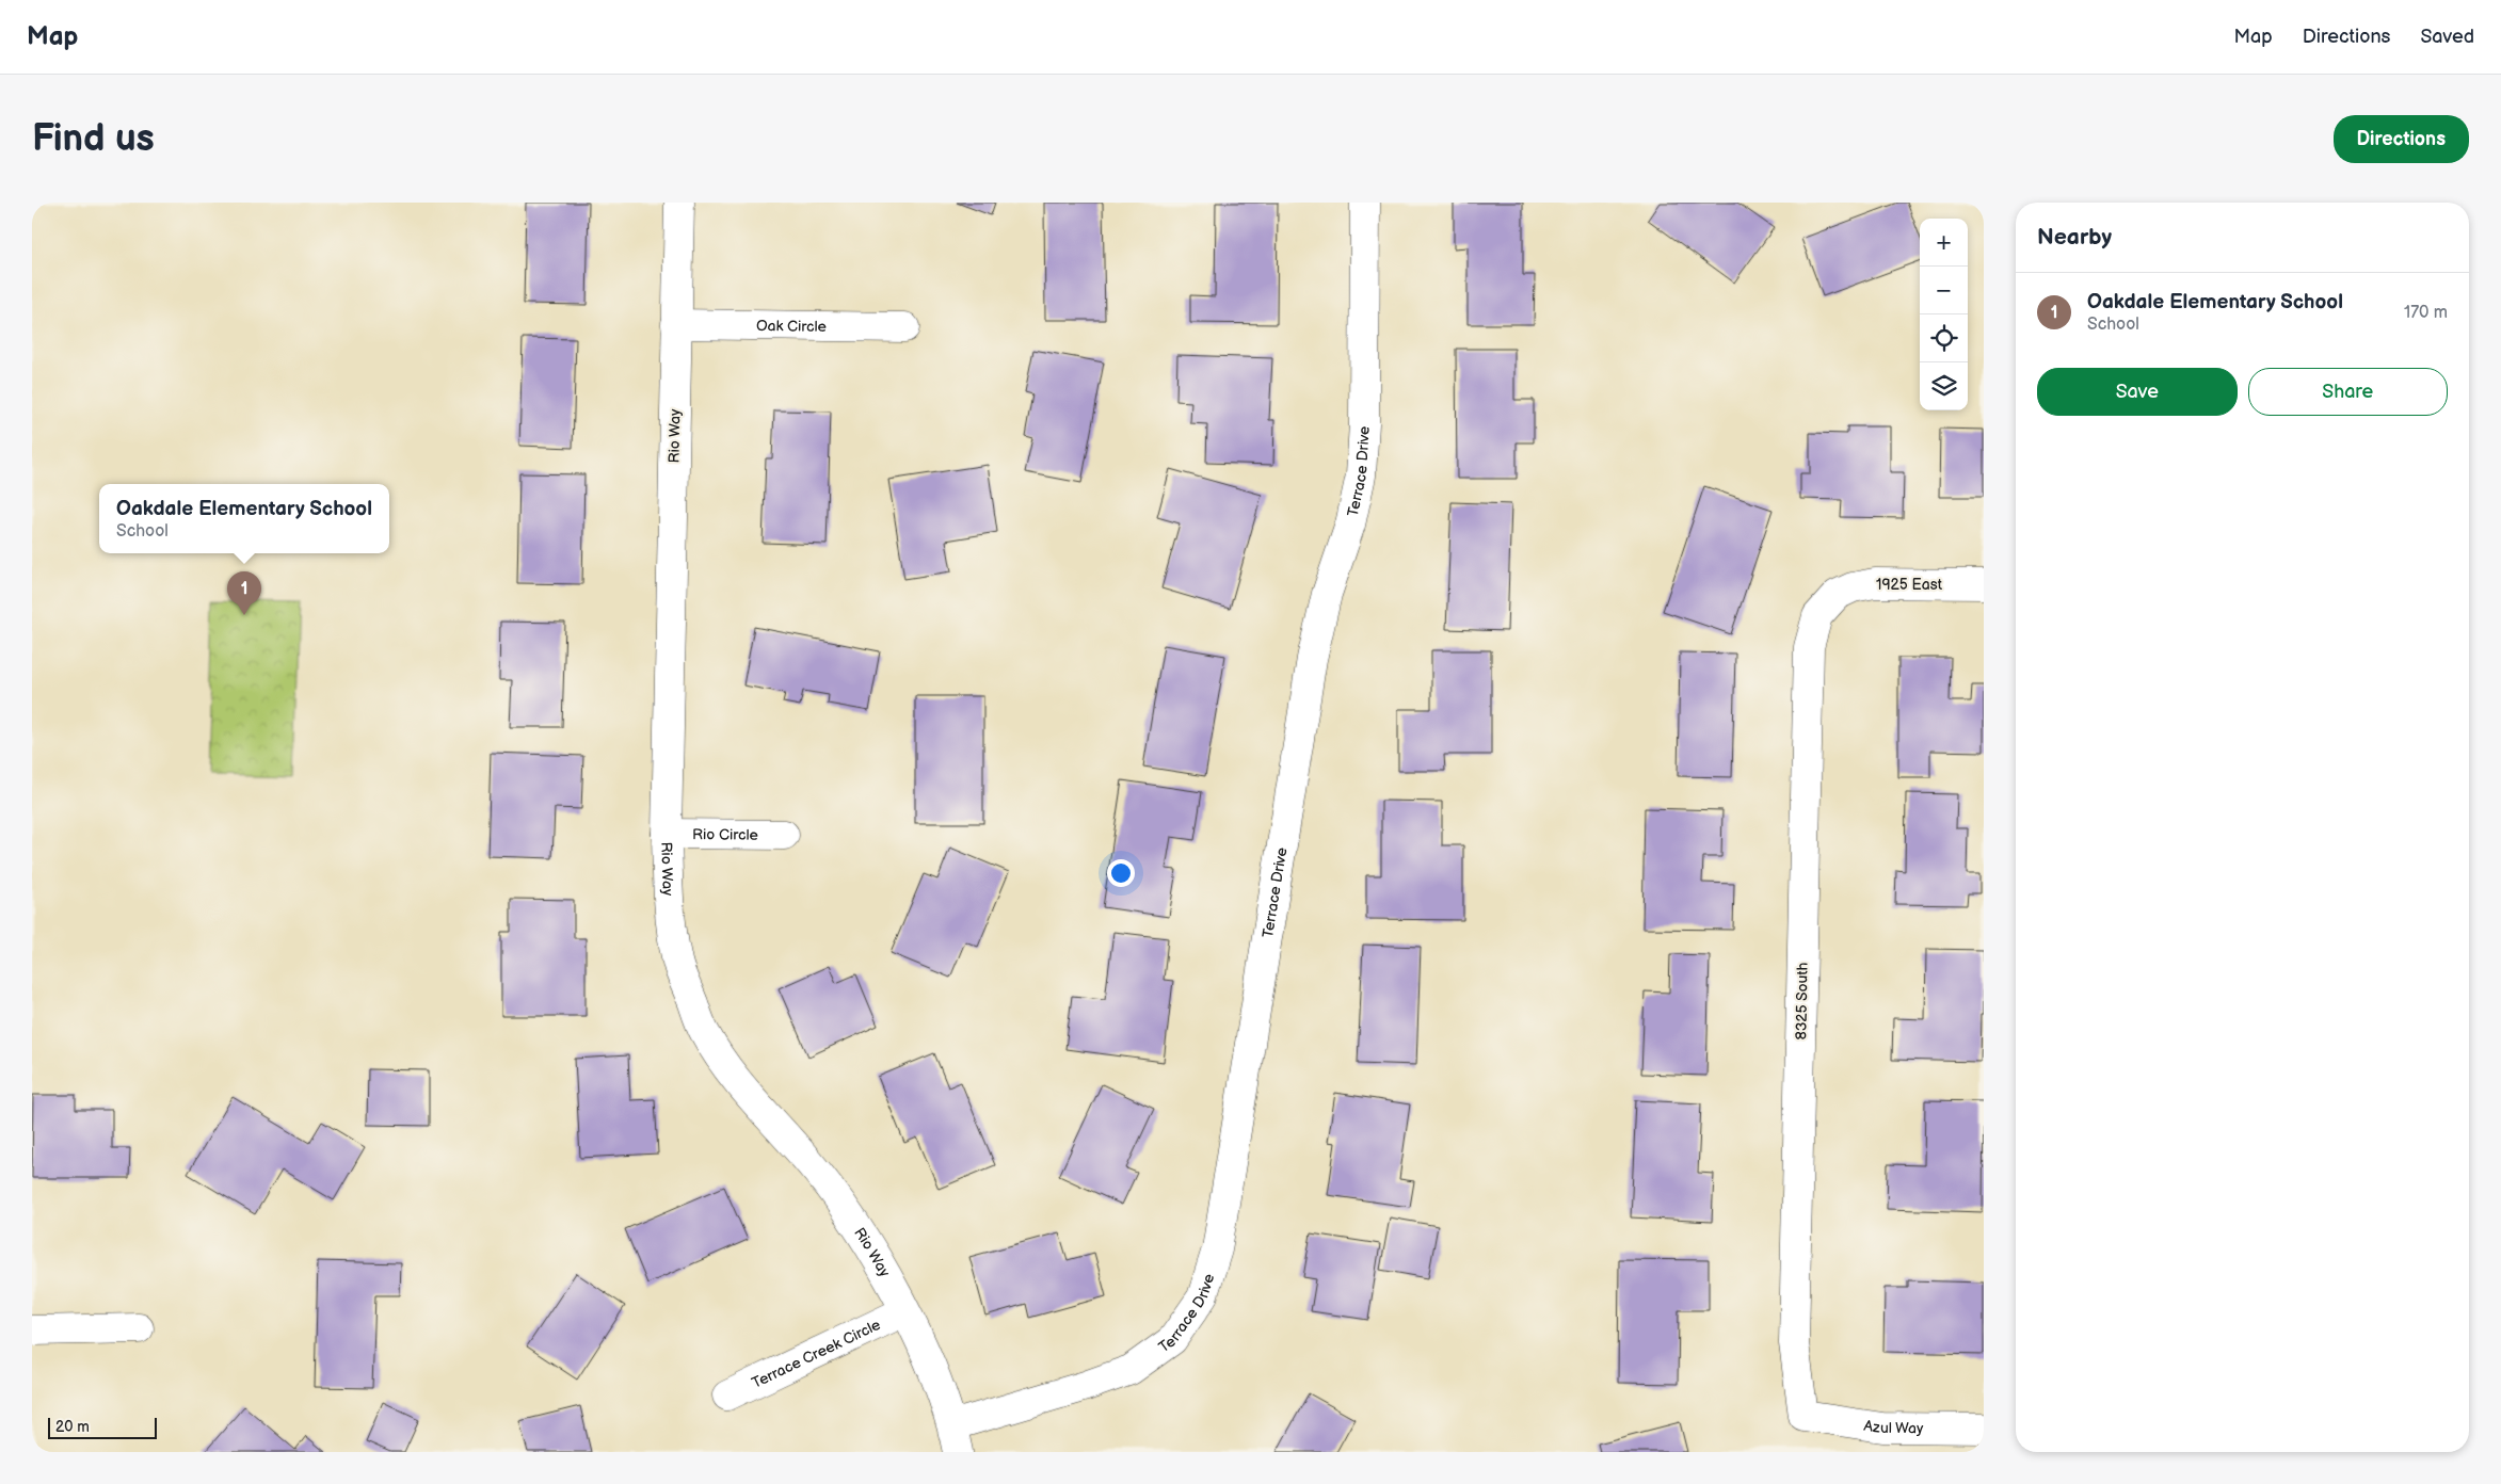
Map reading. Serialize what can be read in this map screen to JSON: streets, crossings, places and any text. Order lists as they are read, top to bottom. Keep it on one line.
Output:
{"streets":{"street":["Oak Circle","Rio Way","Terrace Drive","1925 East","Rio Circle","8325 South","Terrace Creek Circle","Azul Way"]},"crossings":[["Oak Circle","Rio Way"],["Rio Way","Terrace Drive"],["Rio Way","Rio Circle"],["Rio Way","Terrace Creek Circle"],["1925 East","8325 South"],["8325 South","Azul Way"]],"scale_bar":"20 m","page":{"header":"Map","nav":["Map","Directions","Saved"],"buttons":["Directions",["Save","Share"]],"title":"Find us","heading":"Nearby","map_buttons":["+","−"],"list":[{"mark":"1","name":"Oakdale Elementary School","note":"School","value":"170 m"}],"popup":["Oakdale Elementary School","School"],"pins":"1","scale":"20 m"}}
